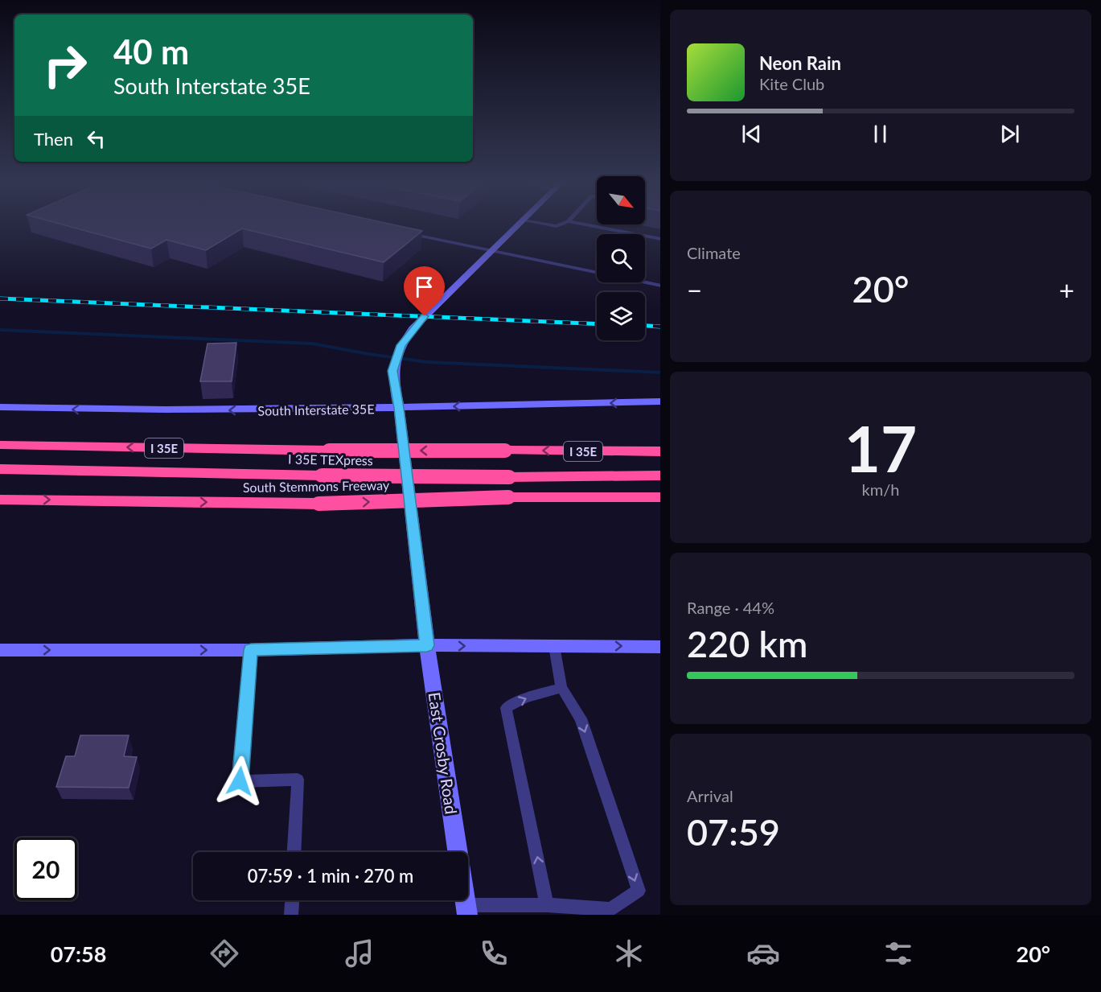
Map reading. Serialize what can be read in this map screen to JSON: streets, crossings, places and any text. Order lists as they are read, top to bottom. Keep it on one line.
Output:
{"streets":{"highway":["I 35E","I 35E TEXpress","South Stemmons Freeway"],"street":["South Interstate 35E","East Crosby Road"]},"crossings":[["South Interstate 35E","East Crosby Road"]],"one_way":["South Interstate 35E"],"north":"bottom right","page":{"turn":["40 m","South Interstate 35E"],"song":["Neon Rain","Kite Club"],"then":"Then","tile":["Climate",["17","km/h"],["Range · 44%","220 km"],["Arrival","07:59"]],"heat":["−","20°","+"],"limit":"20","trip":"07:59 · 1 min · 270 m","tabs":["07:58","20°"]}}
